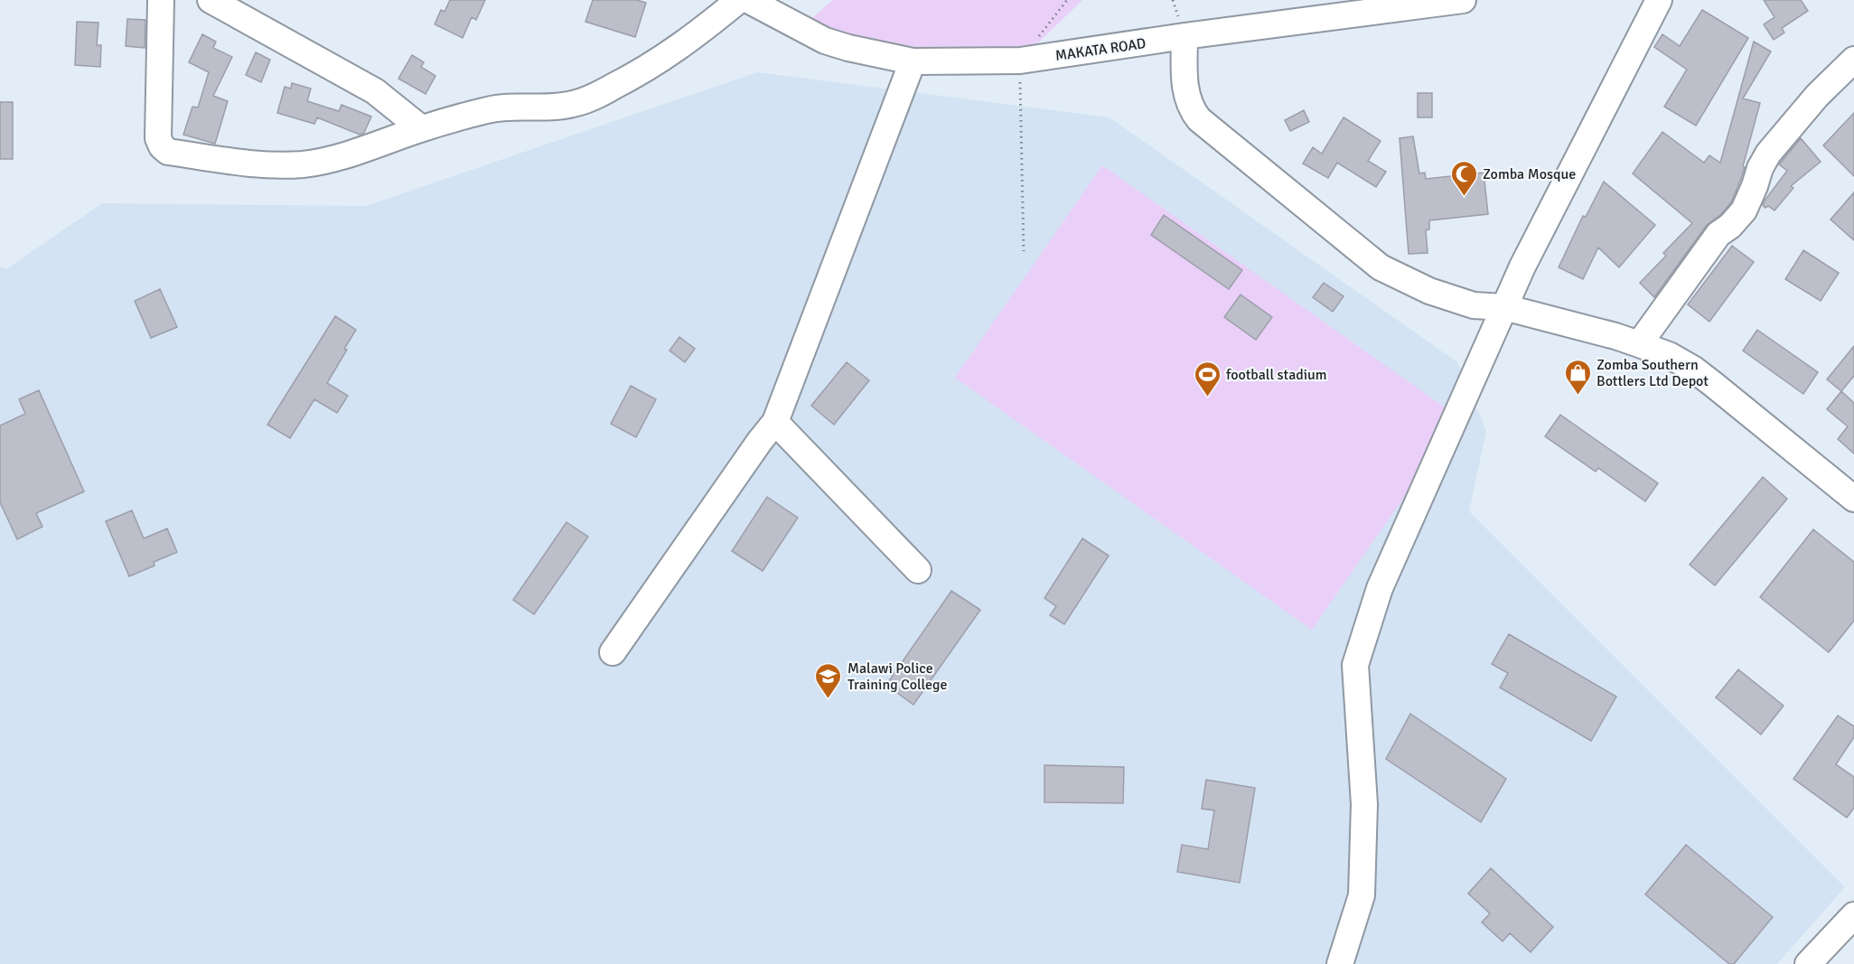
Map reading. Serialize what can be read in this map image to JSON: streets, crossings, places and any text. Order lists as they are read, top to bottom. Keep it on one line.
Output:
{"streets":{"street":["MAKATA ROAD"]},"places":{"mosque":["Zomba Mosque"],"shop":["Zomba Southern Bottlers Ltd Depot"],"sports":["football stadium"],"school or university":["Malawi Police Training College"]}}
